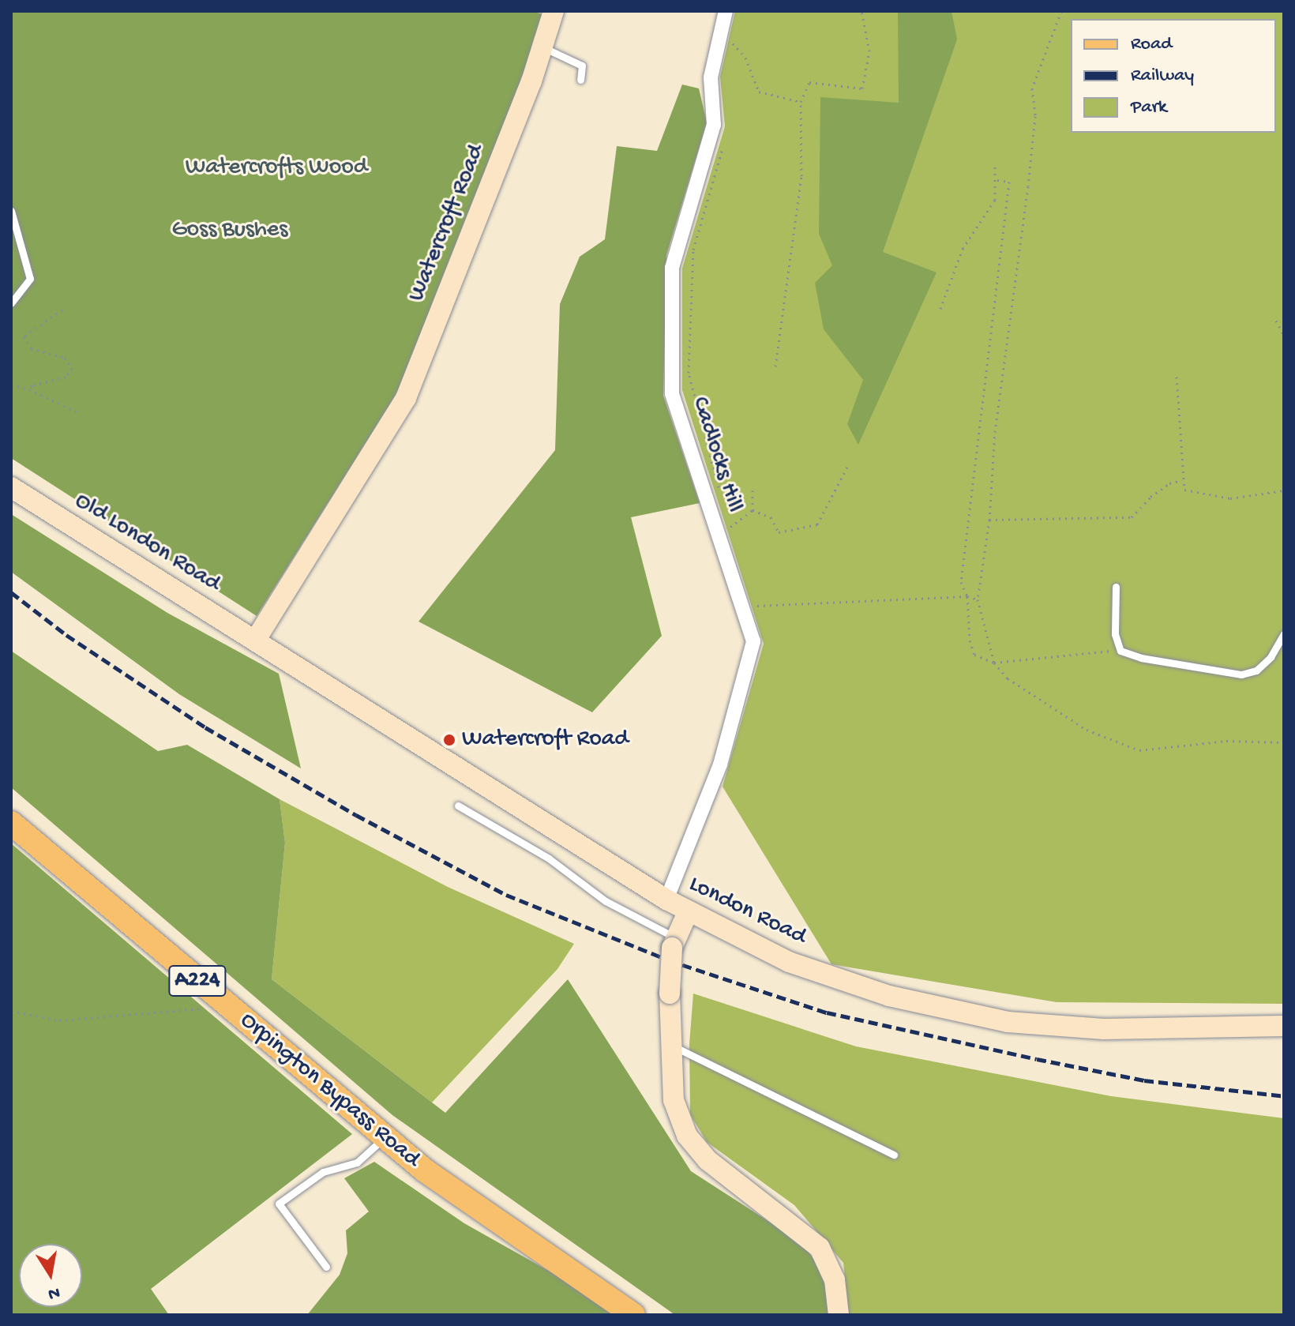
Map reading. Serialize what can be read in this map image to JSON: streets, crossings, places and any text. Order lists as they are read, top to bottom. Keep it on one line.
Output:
{"streets":{"main road":["A224","Orpington Bypass Road"],"street":["Watercroft Road","Cadlocks Hill","Old London Road","London Road"]},"crossings":[["Watercroft Road","Old London Road"],["Watercroft Road","London Road"],["Cadlocks Hill","London Road"],["Old London Road","London Road"]],"parks":["Watercrofts Wood","Goss Bushes"],"places":["Watercroft Road"],"legend":["Road","Railway","Park"],"north":"bottom"}
